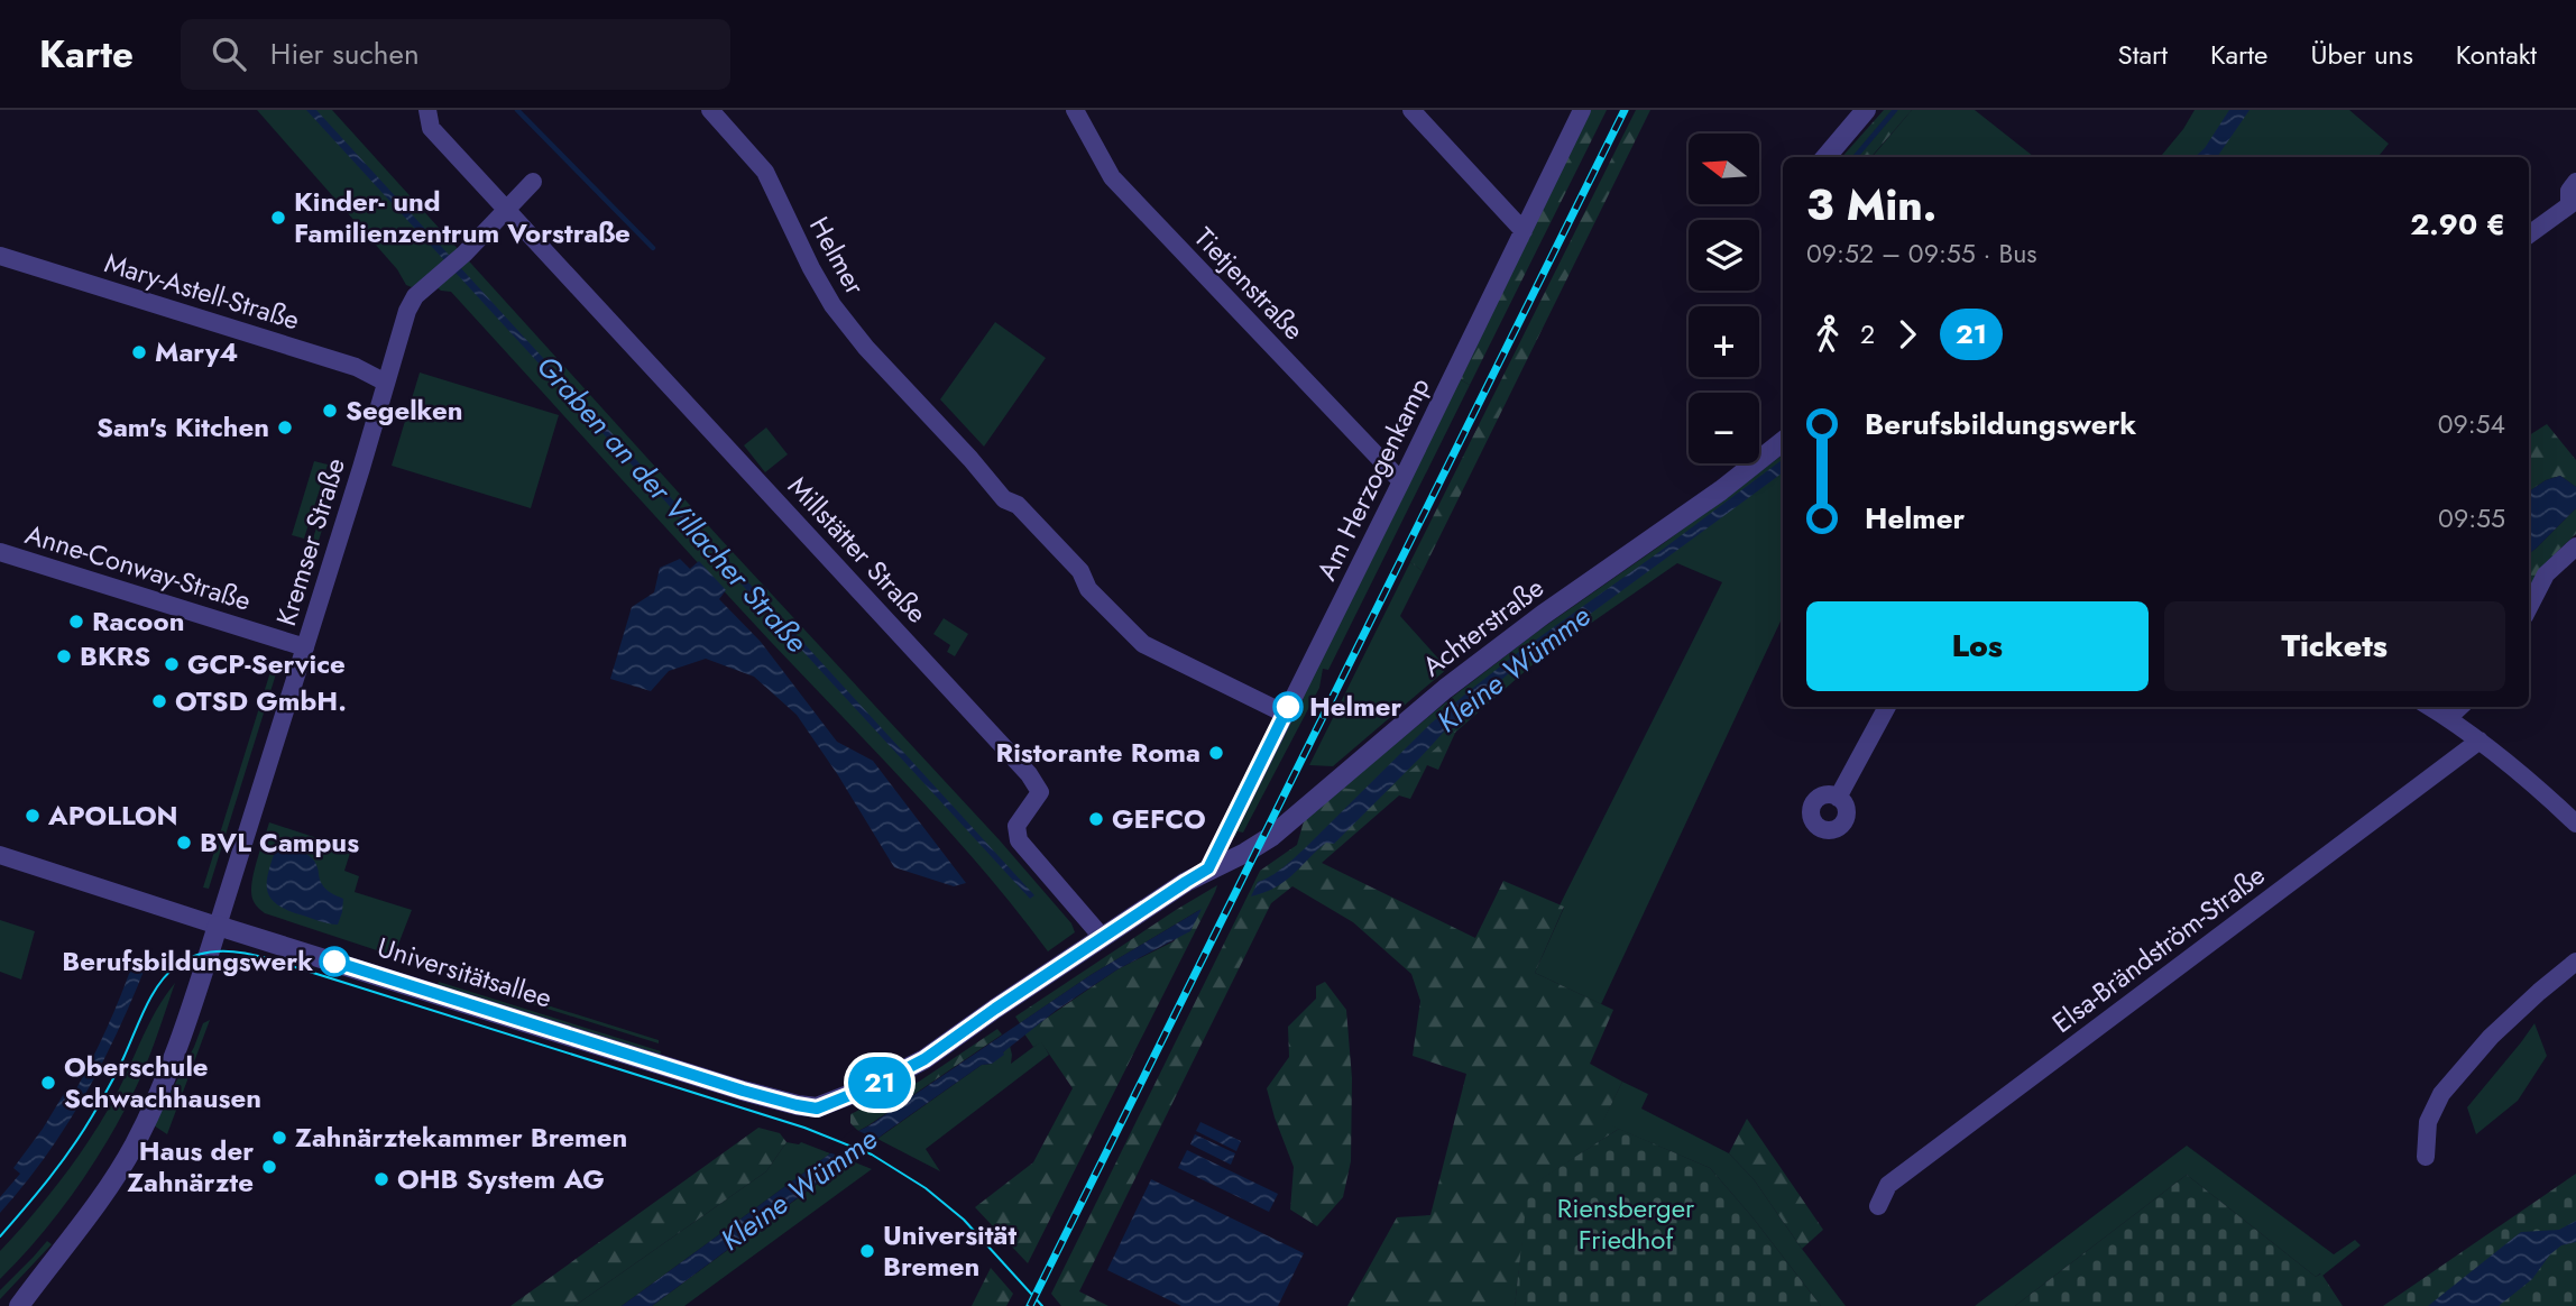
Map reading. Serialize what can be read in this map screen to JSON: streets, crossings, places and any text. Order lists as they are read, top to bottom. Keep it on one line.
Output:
{"streets":{"street":["Helmer","Tietjenstraße","Mary-Astell-Straße","Am Herzogenkamp","Kremser Straße","Millstätter Straße","Anne-Conway-Straße","Achterstraße","Elsa-Brändström-Straße","Universitätsallee"]},"crossings":[["Helmer","Am Herzogenkamp"],["Tietjenstraße","Am Herzogenkamp"],["Mary-Astell-Straße","Kremser Straße"],["Am Herzogenkamp","Achterstraße"],["Kremser Straße","Millstätter Straße"],["Kremser Straße","Anne-Conway-Straße"],["Kremser Straße","Universitätsallee"],["Millstätter Straße","Achterstraße"],["Achterstraße","Universitätsallee"]],"water":["Graben an der Villacher Straße","Kleine Wümme"],"parks":["Riensberger Friedhof"],"places":["Kinder- und Familienzentrum Vorstraße","Mary4","Segelken","Sam's Kitchen","Racoon","BKRS","GCP-Service","OTSD GmbH.","Helmer","Ristorante Roma","APOLLON","GEFCO","BVL Campus","Berufsbildungswerk","Oberschule Schwachhausen","Zahnärztekammer Bremen","Haus der Zahnärzte","OHB System AG","Universität Bremen"],"lines":["bus line 21"],"north":"left","page":{"header":"Karte","search":"Hier suchen","nav":["Start","Karte","Über uns","Kontakt"],"on_map":"21","map_buttons":["+","−"],"heading":["3 Min.","09:52 – 09:55 · Bus","2.90 €"],"legs":["2","21"],"list":[{"name":"Berufsbildungswerk","value":"09:54"},{"name":"Helmer","value":"09:55"}],"buttons":["Los","Tickets"]}}
